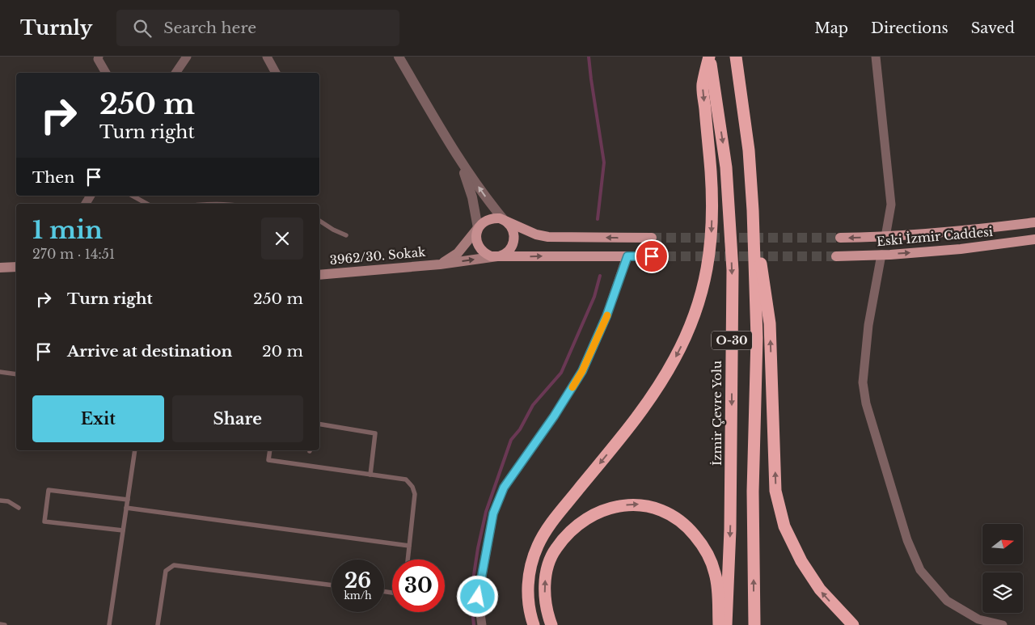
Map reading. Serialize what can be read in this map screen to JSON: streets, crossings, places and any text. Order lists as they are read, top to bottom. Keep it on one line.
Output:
{"streets":{"highway":["O-30","İzmir Çevre Yolu"],"main road":["Eski İzmir Caddesi","3962/30. Sokak"]},"north":"right","page":{"header":"Turnly","search":"Search here","nav":["Map","Directions","Saved"],"turn":["250 m","Turn right"],"then":"Then","heading":["1 min","270 m · 14:51"],"list":[{"name":"Turn right","value":"250 m"},{"name":"Arrive at destination","value":"20 m"}],"buttons":["Exit","Share"],"speed":"26 km/h","limit":"30"}}
